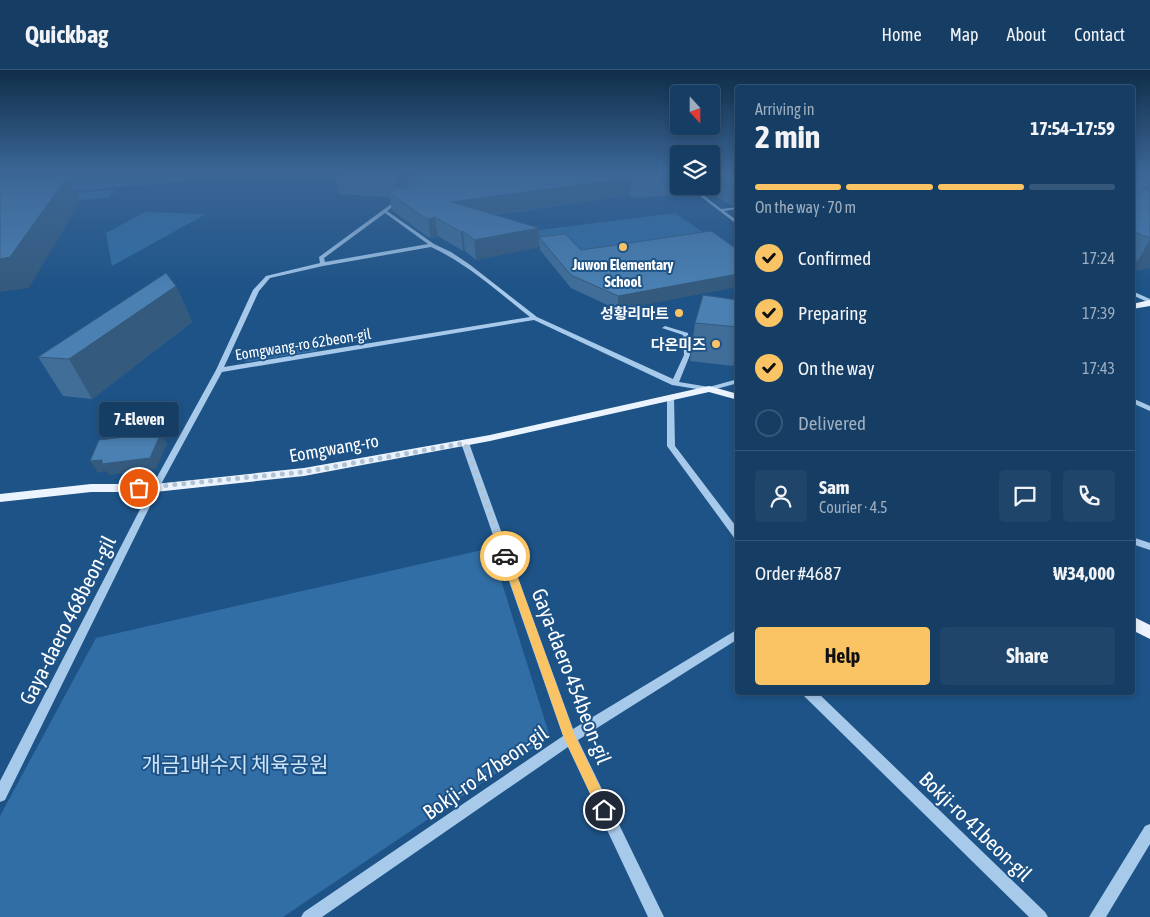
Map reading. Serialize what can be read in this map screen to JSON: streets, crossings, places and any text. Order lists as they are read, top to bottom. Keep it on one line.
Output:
{"streets":{"main road":["Eomgwang-ro"],"street":["Eomgwang-ro 62beon-gil","Gaya-daero 468beon-gil","Gaya-daero 454beon-gil","Bokji-ro 47beon-gil","Bokji-ro 41beon-gil"]},"crossings":[["Eomgwang-ro 62beon-gil","Eomgwang-ro"],["Eomgwang-ro 62beon-gil","Gaya-daero 468beon-gil"],["Eomgwang-ro","Gaya-daero 468beon-gil"],["Eomgwang-ro","Gaya-daero 454beon-gil"],["Gaya-daero 454beon-gil","Bokji-ro 47beon-gil"]],"parks":["개금1배수지 체육공원"],"places":["Juwon Elementary School","성황리마트","다온미즈","7-Eleven"],"north":"bottom","page":{"header":"Quickbag","nav":["Home","Map","About","Contact"],"heading":["2 min","Arriving in","17:54–17:59"],"panel":["Sam","Courier · 4.5","Order #4687","₩34,000"],"bar":"On the way · 70 m","list":[["Confirmed","17:24"],["Preparing","17:39"],["On the way","17:43"],"Delivered"],"bubble":"7-Eleven","buttons":["Help","Share"]}}
